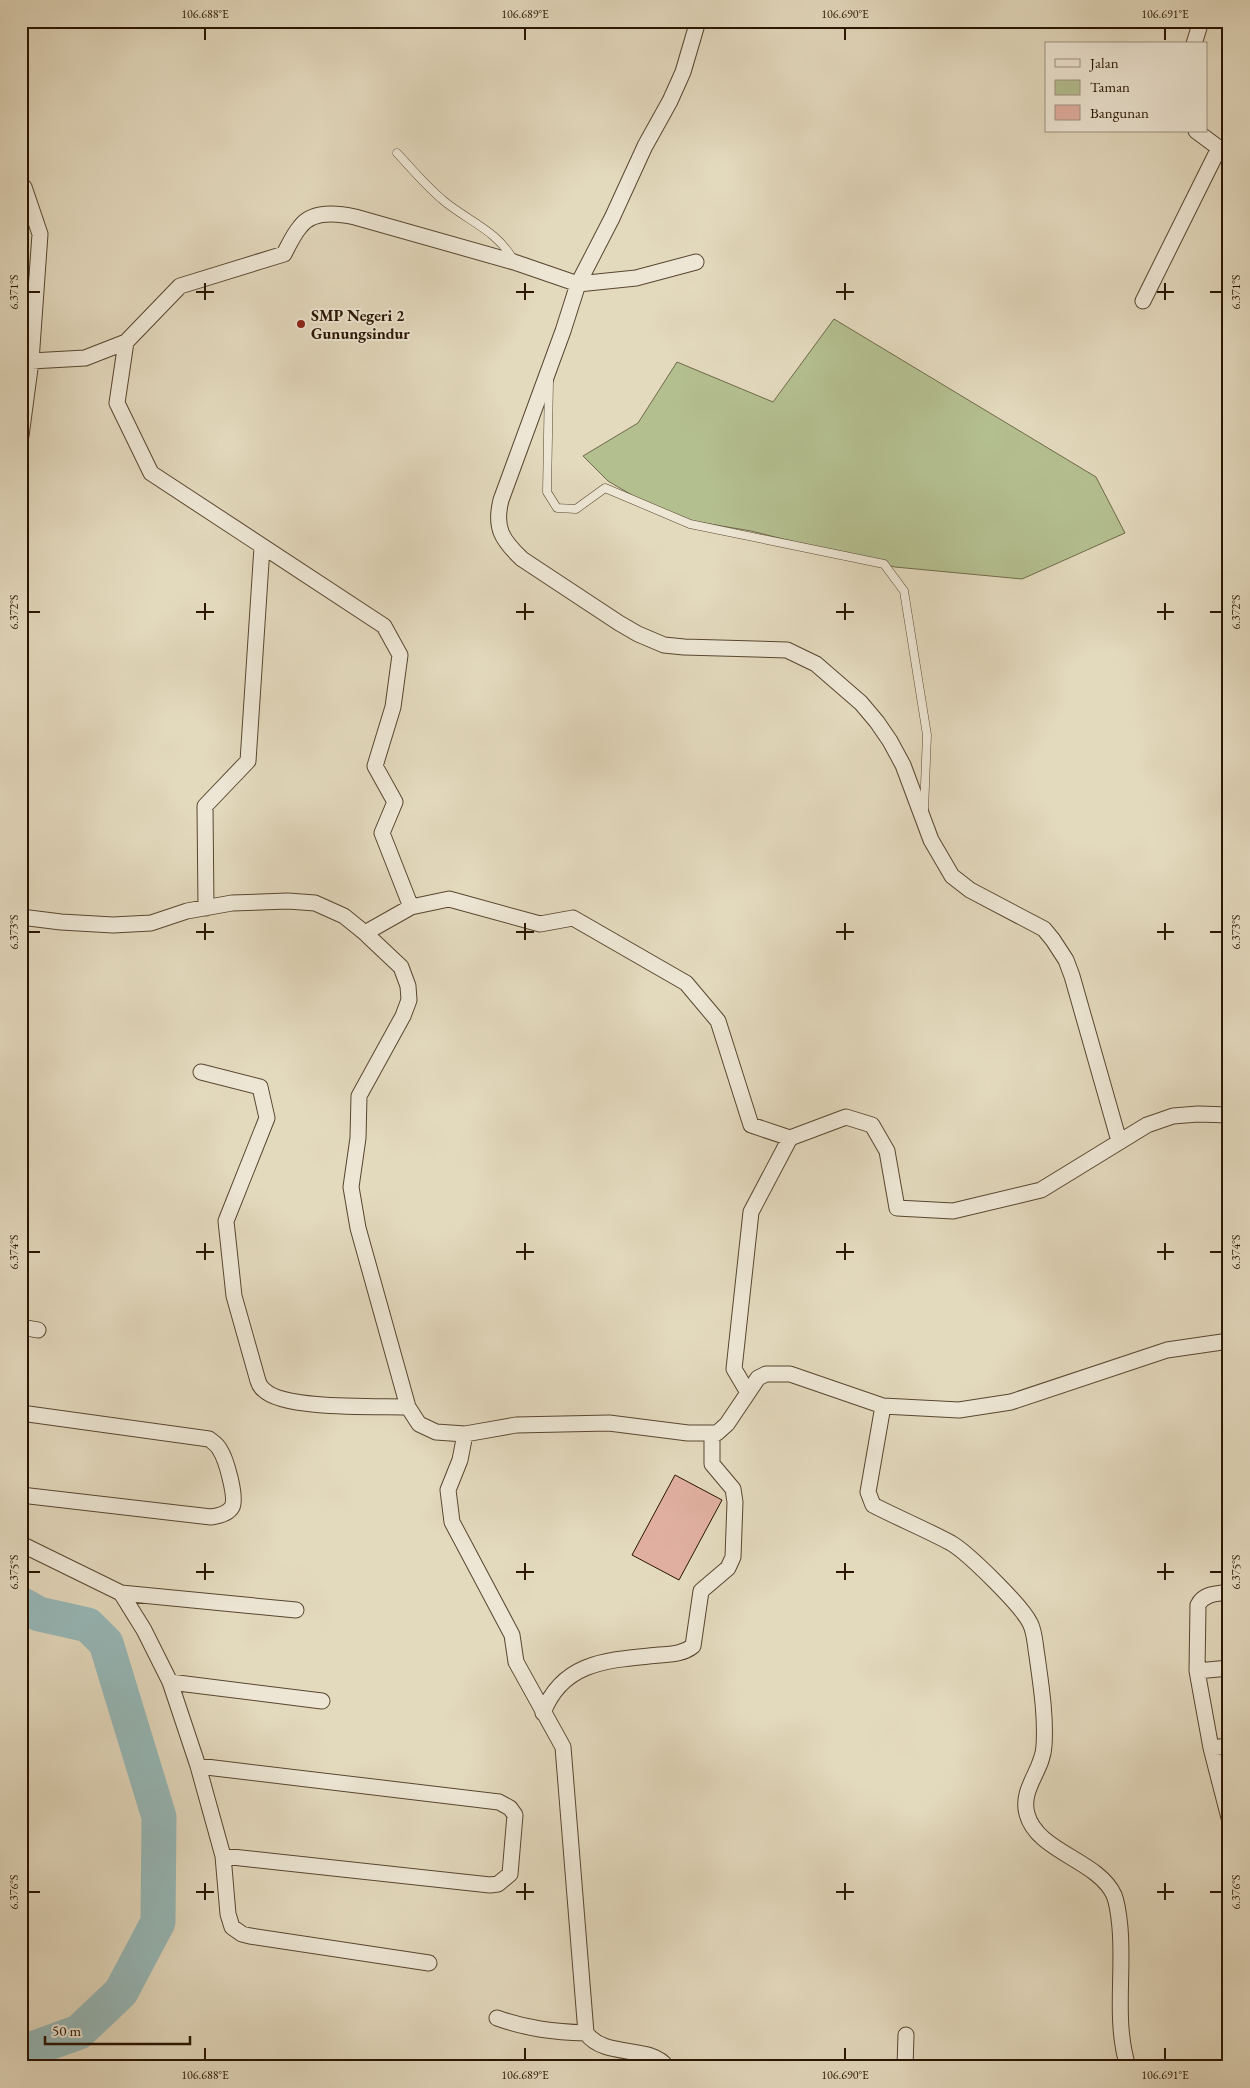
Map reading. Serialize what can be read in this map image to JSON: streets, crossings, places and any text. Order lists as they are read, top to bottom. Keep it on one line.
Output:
{"places":["SMP Negeri 2 Gunungsindur"],"legend":["Jalan","Taman","Bangunan"],"scale_bar":"50 m","coordinates":["106.688°E","106.689°E","106.690°E","106.691°E","6.371°S","6.372°S","6.373°S","6.374°S","6.375°S","6.376°S"]}
